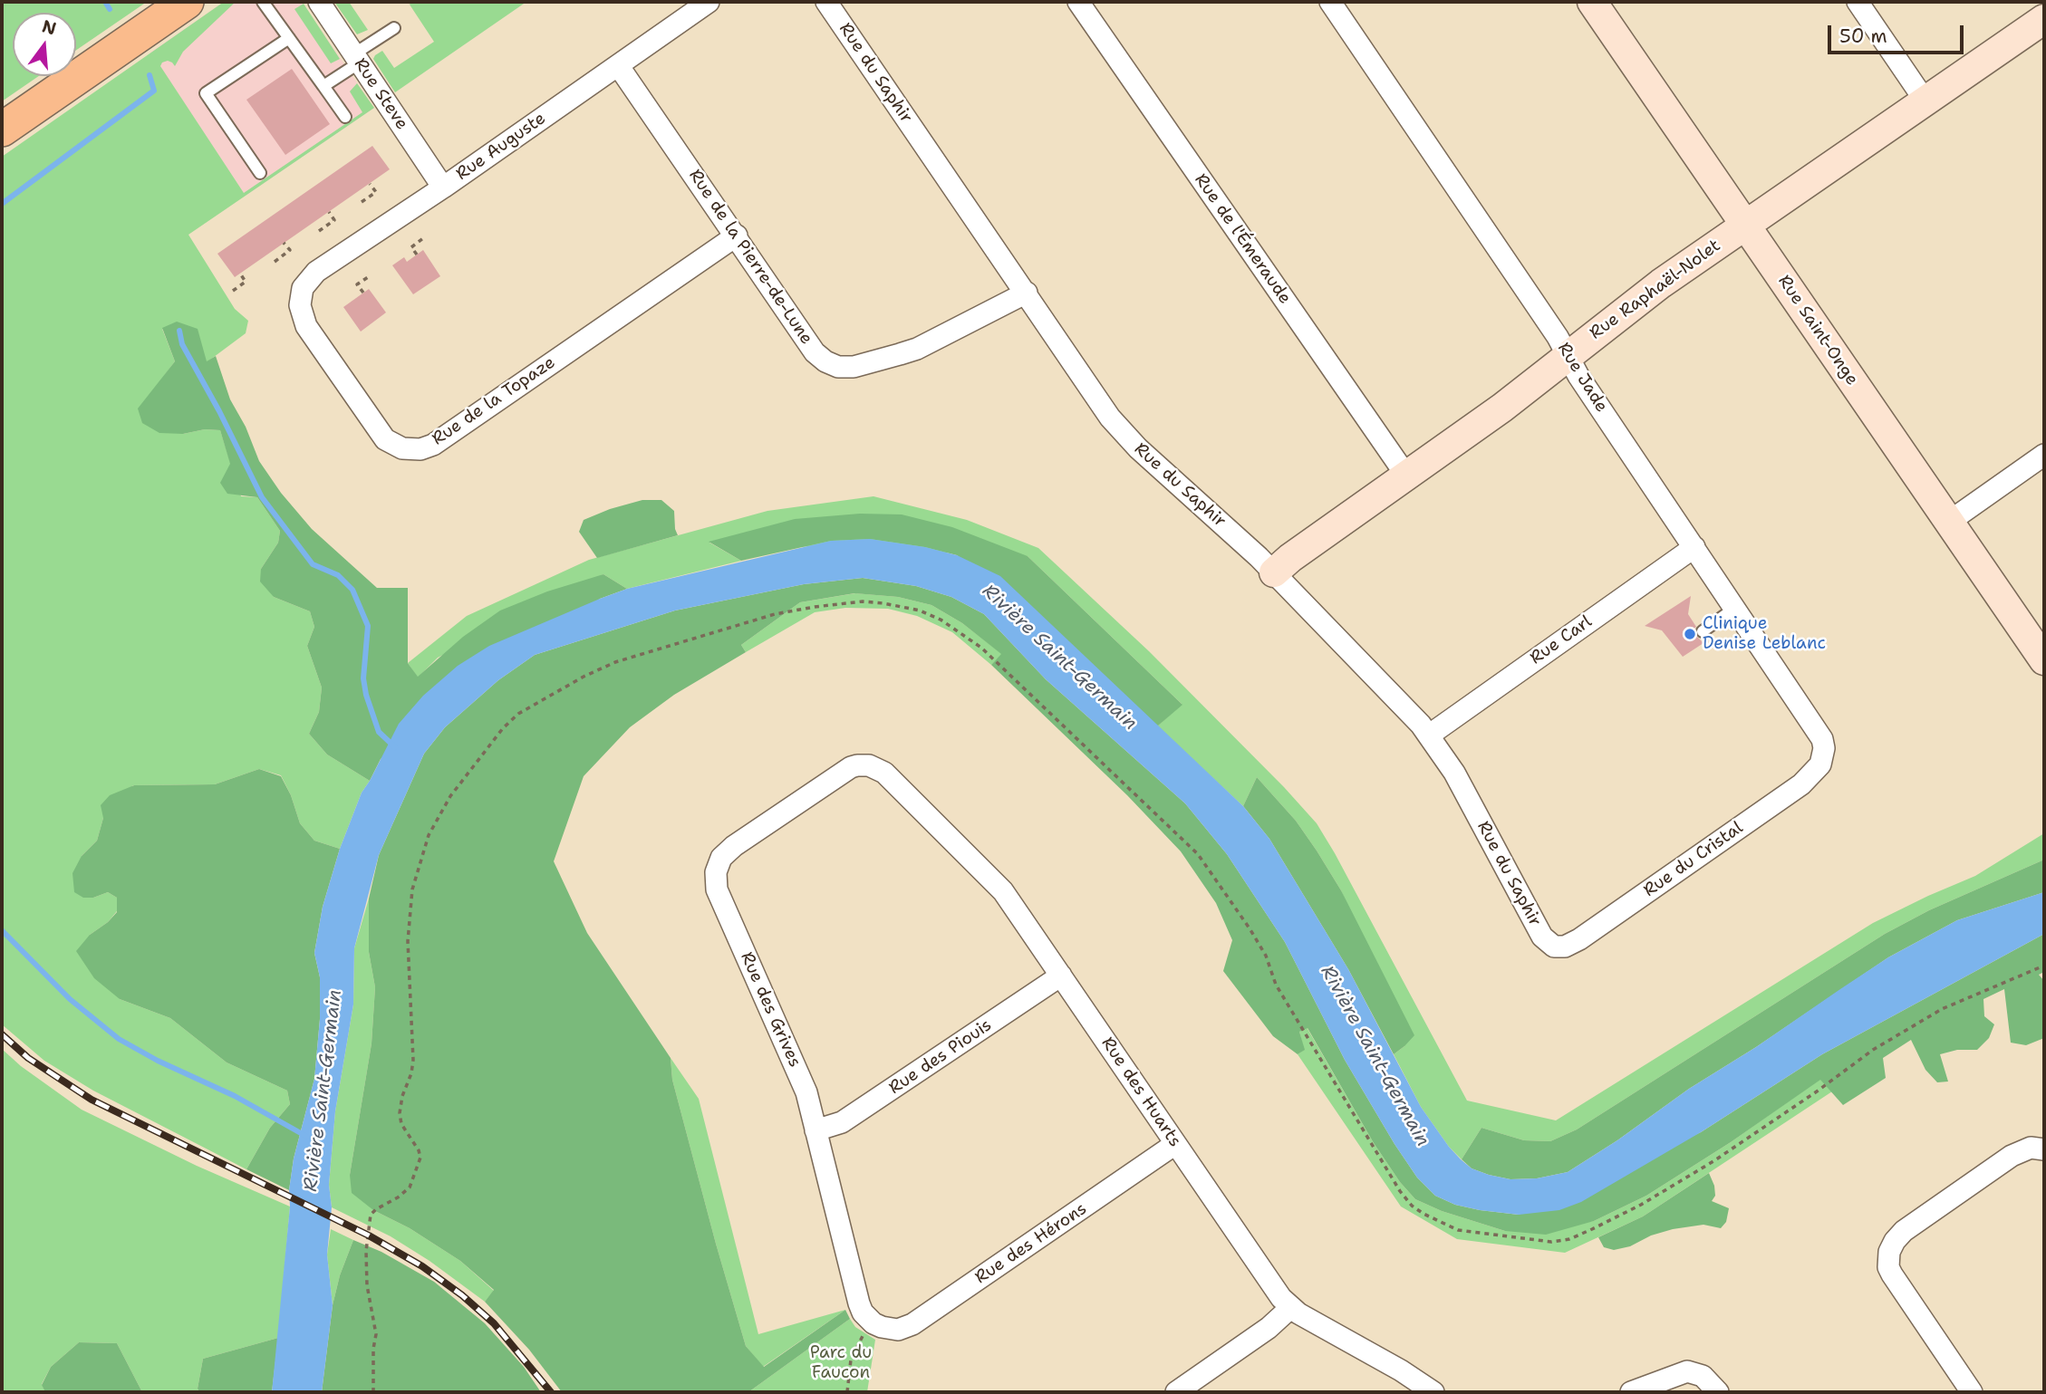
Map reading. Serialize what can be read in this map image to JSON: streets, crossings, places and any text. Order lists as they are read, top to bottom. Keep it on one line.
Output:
{"streets":{"street":["Rue du Saphir","Rue Steve","Rue Auguste","Rue de l'Émeraude","Rue de la Pierre-de-Lune","Rue Raphaël-Nolet","Rue Saint-Onge","Rue Jade","Rue de la Topaze","Rue Carl","Rue du Cristal","Rue des Grives","Rue des Piouis","Rue des Huarts","Rue des Hérons"]},"crossings":[["Rue du Saphir","Rue de la Pierre-de-Lune"],["Rue du Saphir","Rue Raphaël-Nolet"],["Rue du Saphir","Rue Carl"],["Rue du Saphir","Rue du Cristal"],["Rue Steve","Rue Auguste"],["Rue Auguste","Rue de la Pierre-de-Lune"],["Rue Auguste","Rue de la Topaze"],["Rue de l'Émeraude","Rue Raphaël-Nolet"],["Rue de la Pierre-de-Lune","Rue de la Topaze"],["Rue Raphaël-Nolet","Rue Saint-Onge"],["Rue Raphaël-Nolet","Rue Jade"],["Rue Jade","Rue Carl"],["Rue Jade","Rue du Cristal"],["Rue des Grives","Rue des Piouis"],["Rue des Grives","Rue des Huarts"],["Rue des Grives","Rue des Hérons"],["Rue des Piouis","Rue des Huarts"],["Rue des Huarts","Rue des Hérons"]],"water":["Rivière Saint-Germain"],"parks":["Parc du Faucon"],"places":["Clinique Denise Leblanc"],"scale_bar":"50 m","north":"top"}
